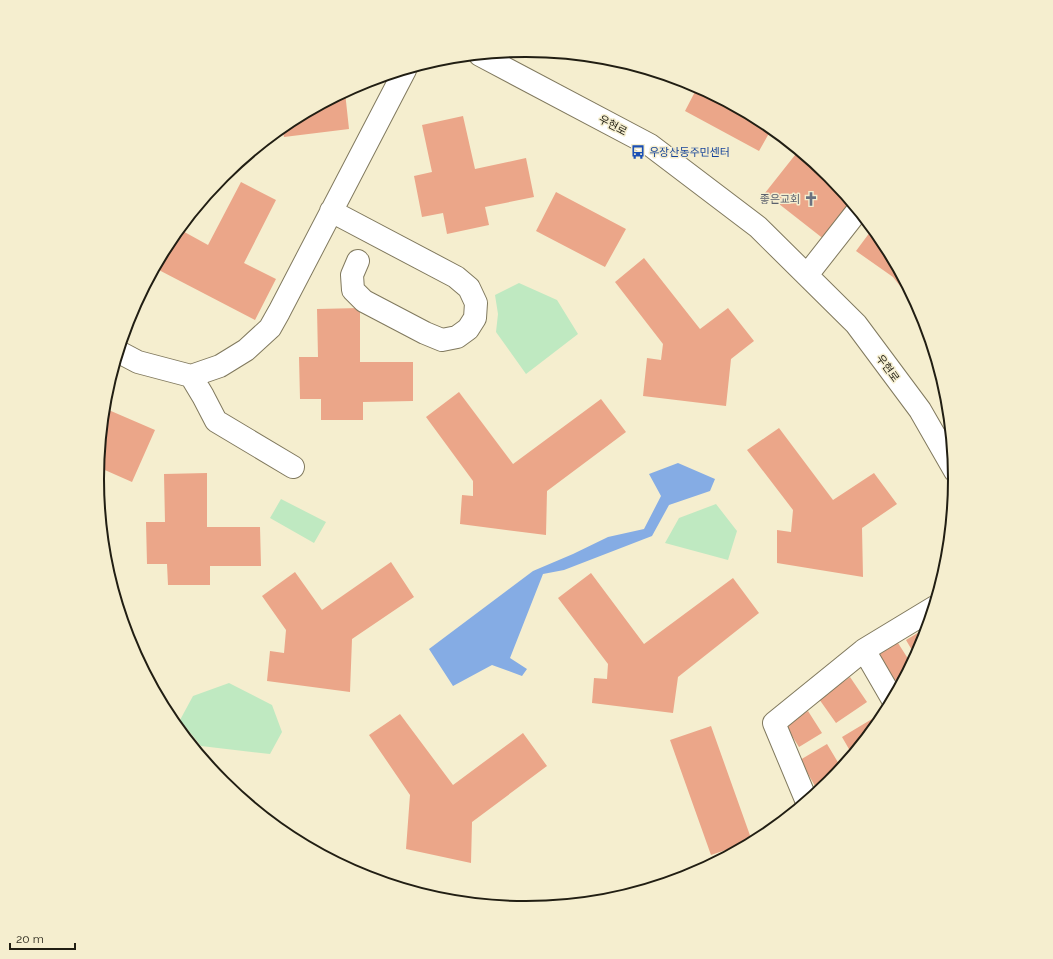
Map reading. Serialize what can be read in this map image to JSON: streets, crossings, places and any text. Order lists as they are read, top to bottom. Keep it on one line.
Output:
{"streets":{"street":["우현로"]},"places":{"bus stop":["우장산동주민센터"],"church":["좋은교회"]},"scale_bar":"20 m"}
